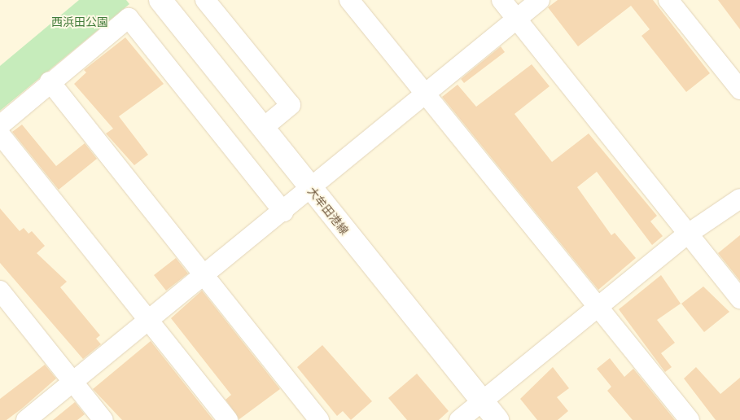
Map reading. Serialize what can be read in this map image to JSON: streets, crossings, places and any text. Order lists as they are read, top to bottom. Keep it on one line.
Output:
{"streets":{"main road":["大牟田港線"]},"parks":["西浜田公園"]}
